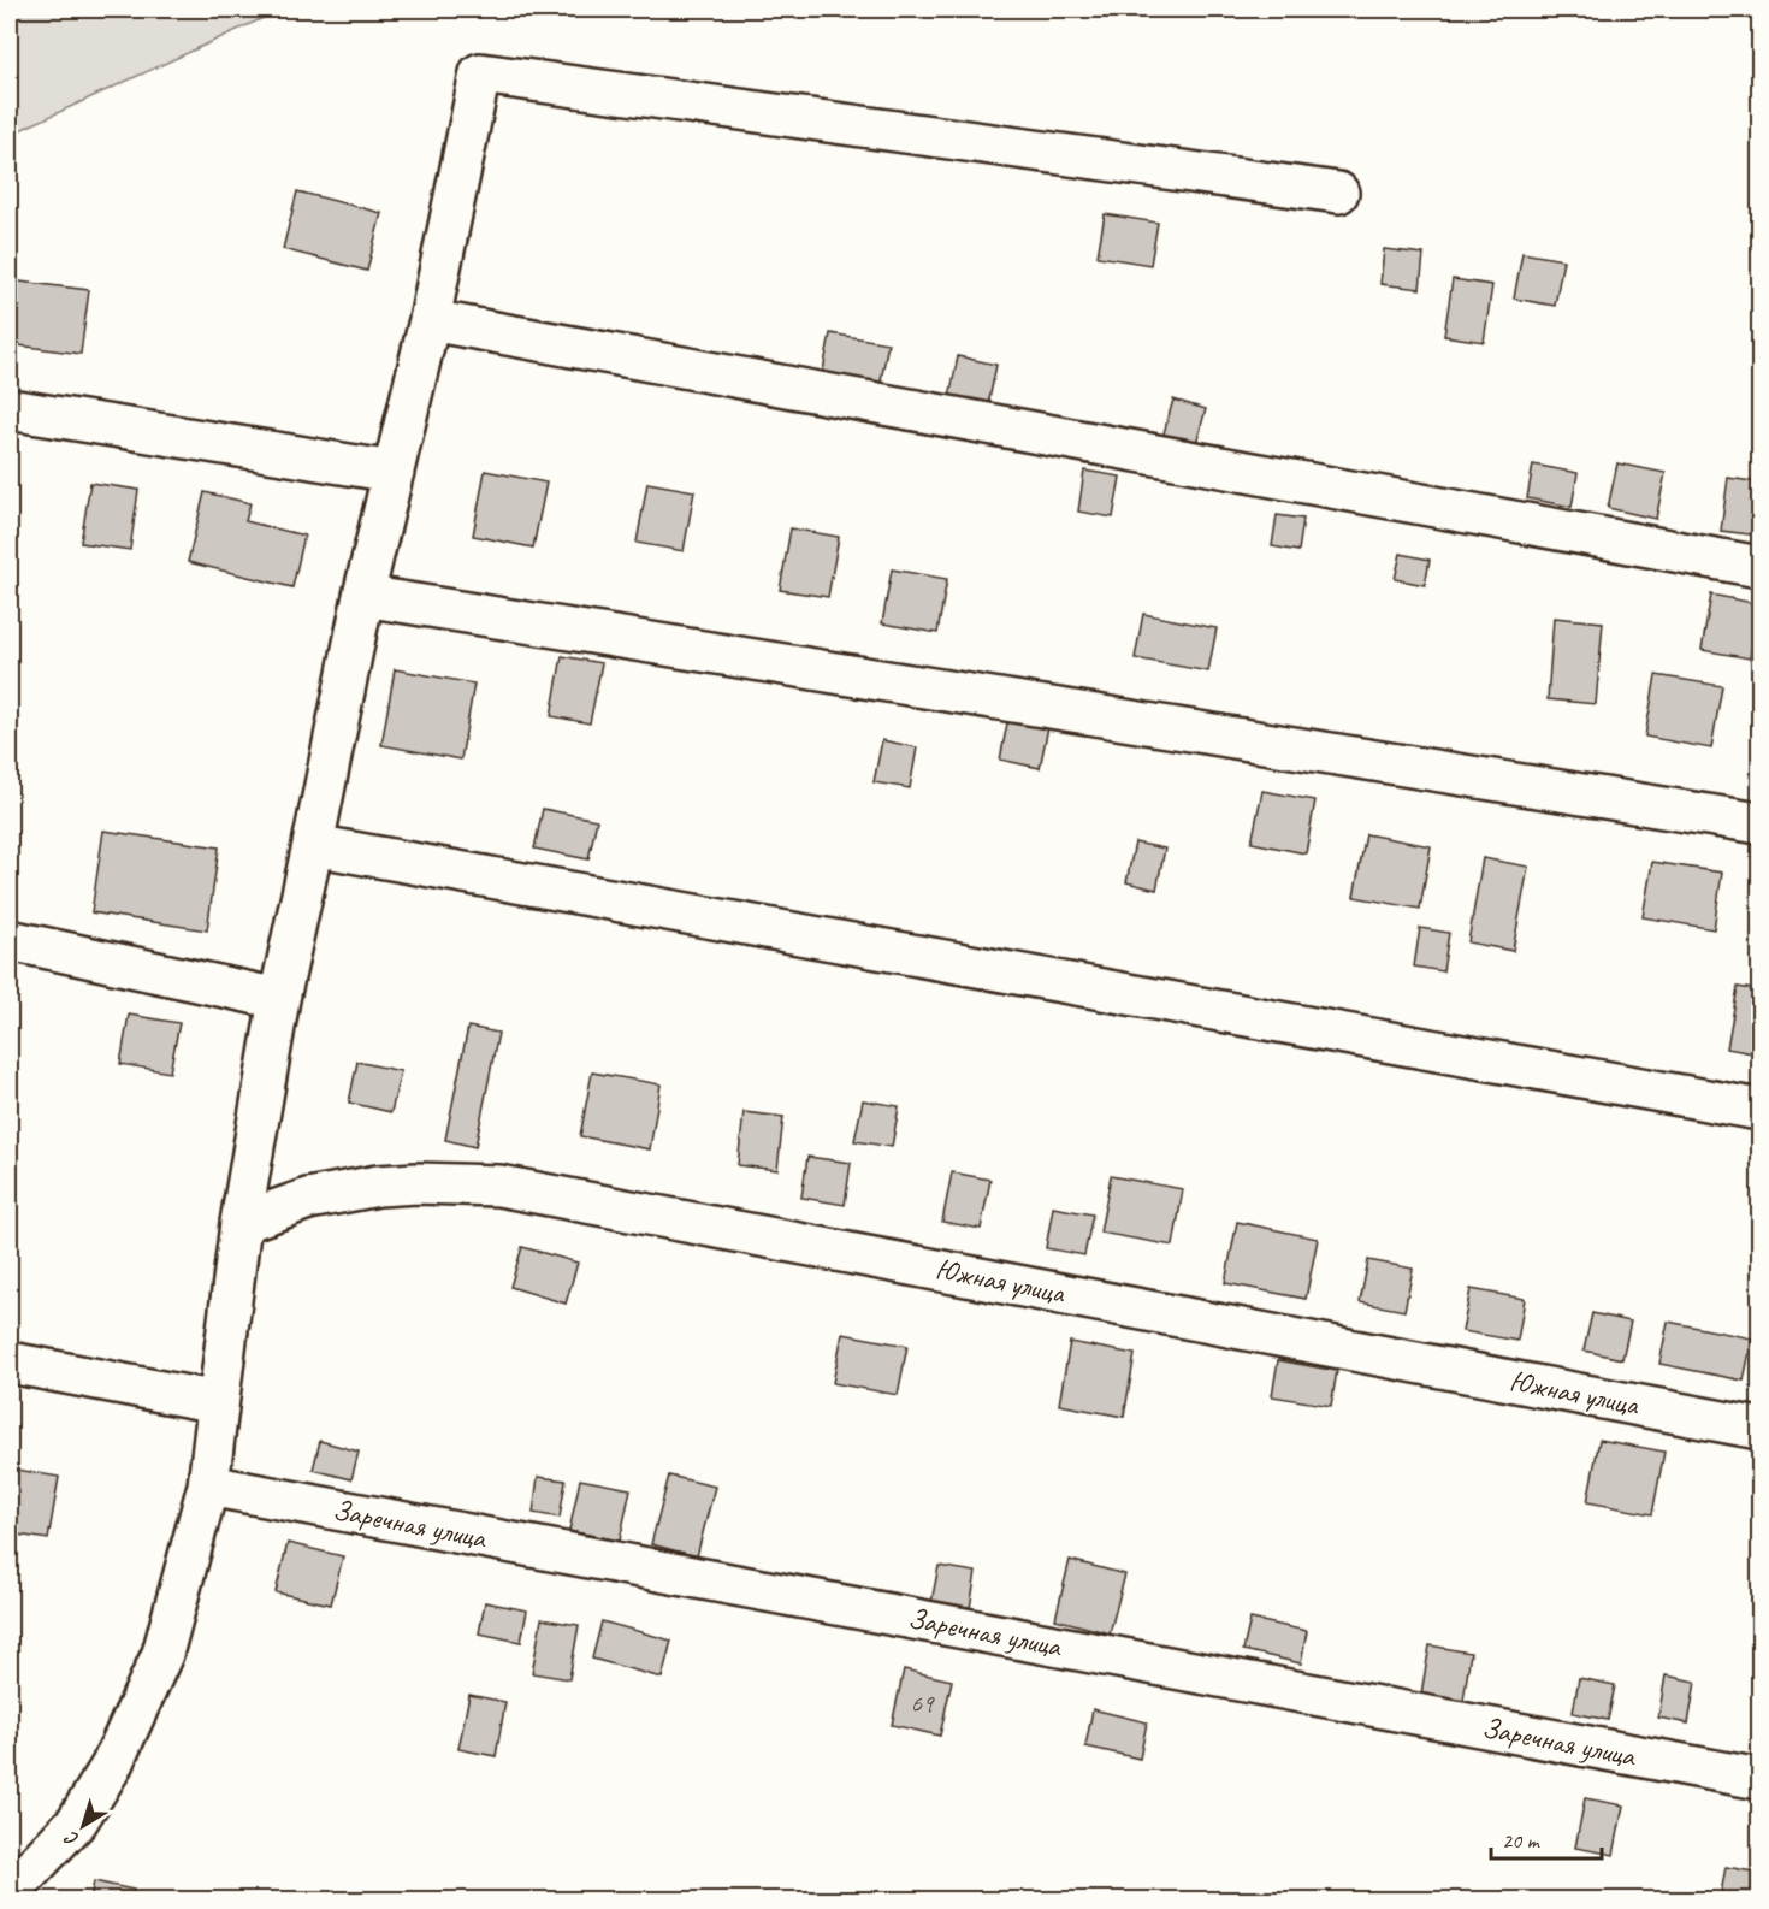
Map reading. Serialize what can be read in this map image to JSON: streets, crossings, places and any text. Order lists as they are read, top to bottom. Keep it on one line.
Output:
{"streets":{"street":["Южная улица","Заречная улица"]},"house_numbers":["69"],"scale_bar":"20 m","north":"bottom left"}
